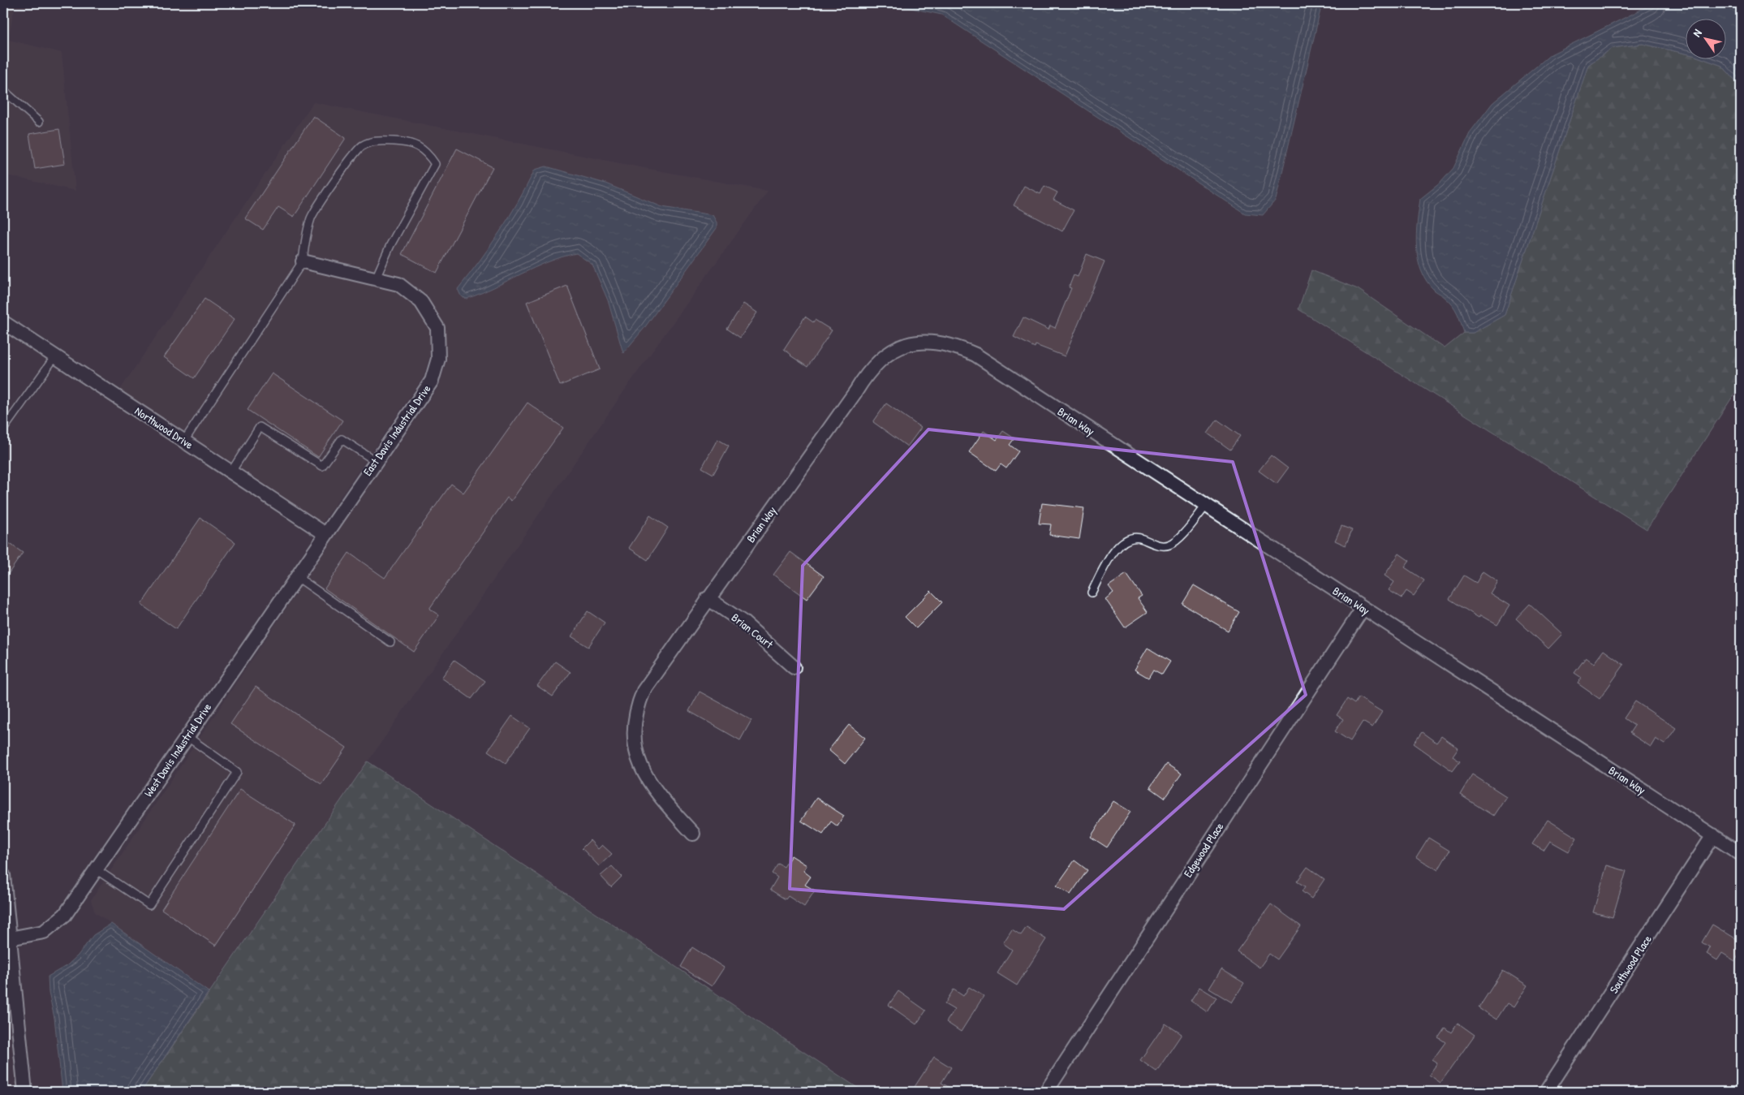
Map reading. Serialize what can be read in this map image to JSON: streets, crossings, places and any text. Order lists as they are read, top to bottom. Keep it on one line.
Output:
{"streets":{"street":["Brian Way","Northwood Drive","East Davis Industrial Drive","Brian Court","West Davis Industrial Drive","Edgewood Place","Southwood Place"]},"crossings":[["Brian Way","Brian Court"],["Brian Way","Edgewood Place"],["Brian Way","Southwood Place"],["Northwood Drive","East Davis Industrial Drive"],["Northwood Drive","West Davis Industrial Drive"],["East Davis Industrial Drive","West Davis Industrial Drive"]],"north":"top left"}
